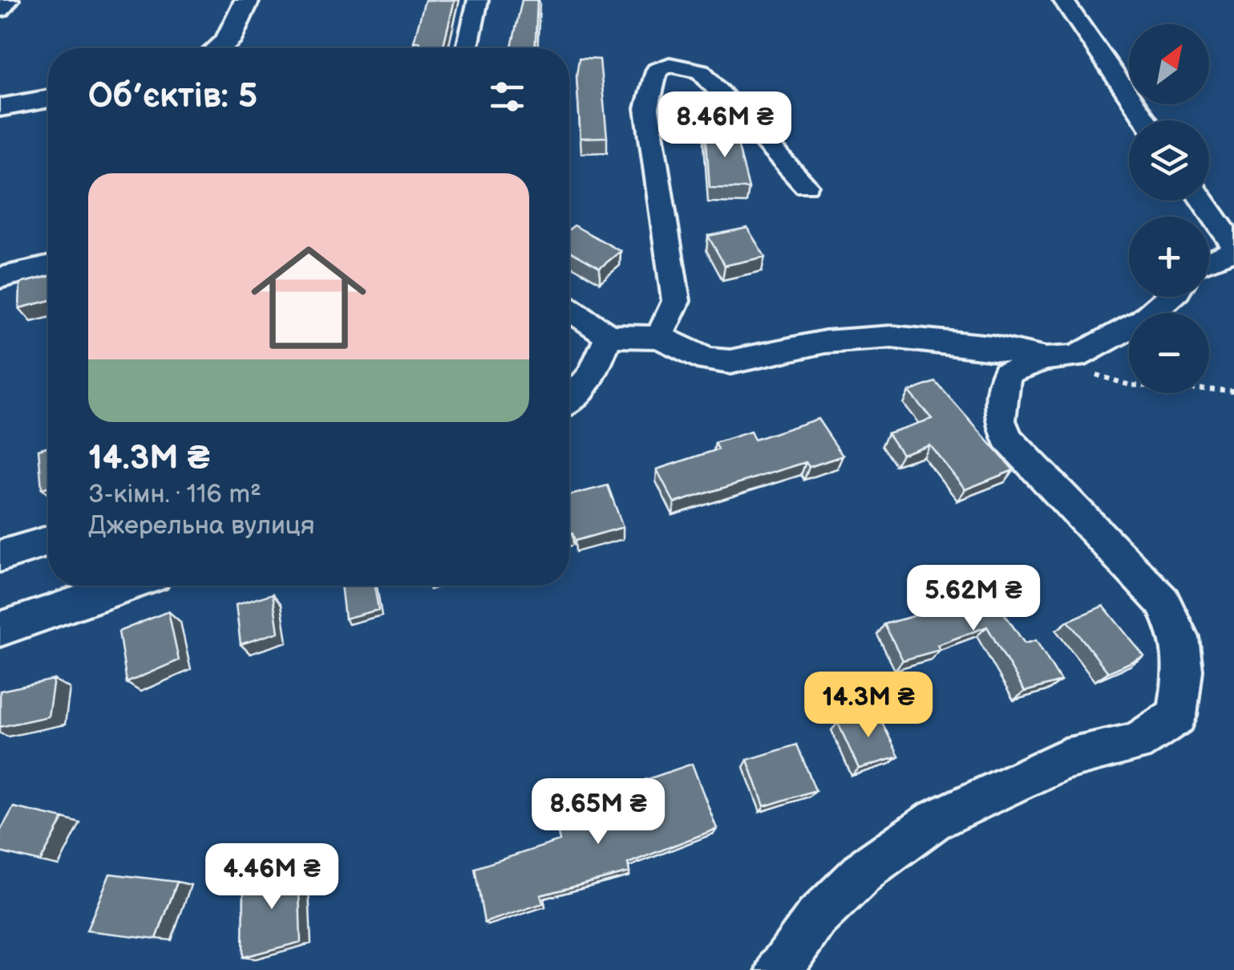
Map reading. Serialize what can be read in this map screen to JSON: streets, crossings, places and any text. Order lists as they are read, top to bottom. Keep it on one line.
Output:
{"north":"top right","page":{"map_buttons":["+","−"],"heading":"Об’єктів: 5","price":["8.46M ₴","5.62M ₴","14.3M ₴","8.65M ₴","4.46M ₴"],"list":[{"name":"14.3M ₴","note":"3-кімн. · 116 m² · Джерельна вулиця"}]}}
